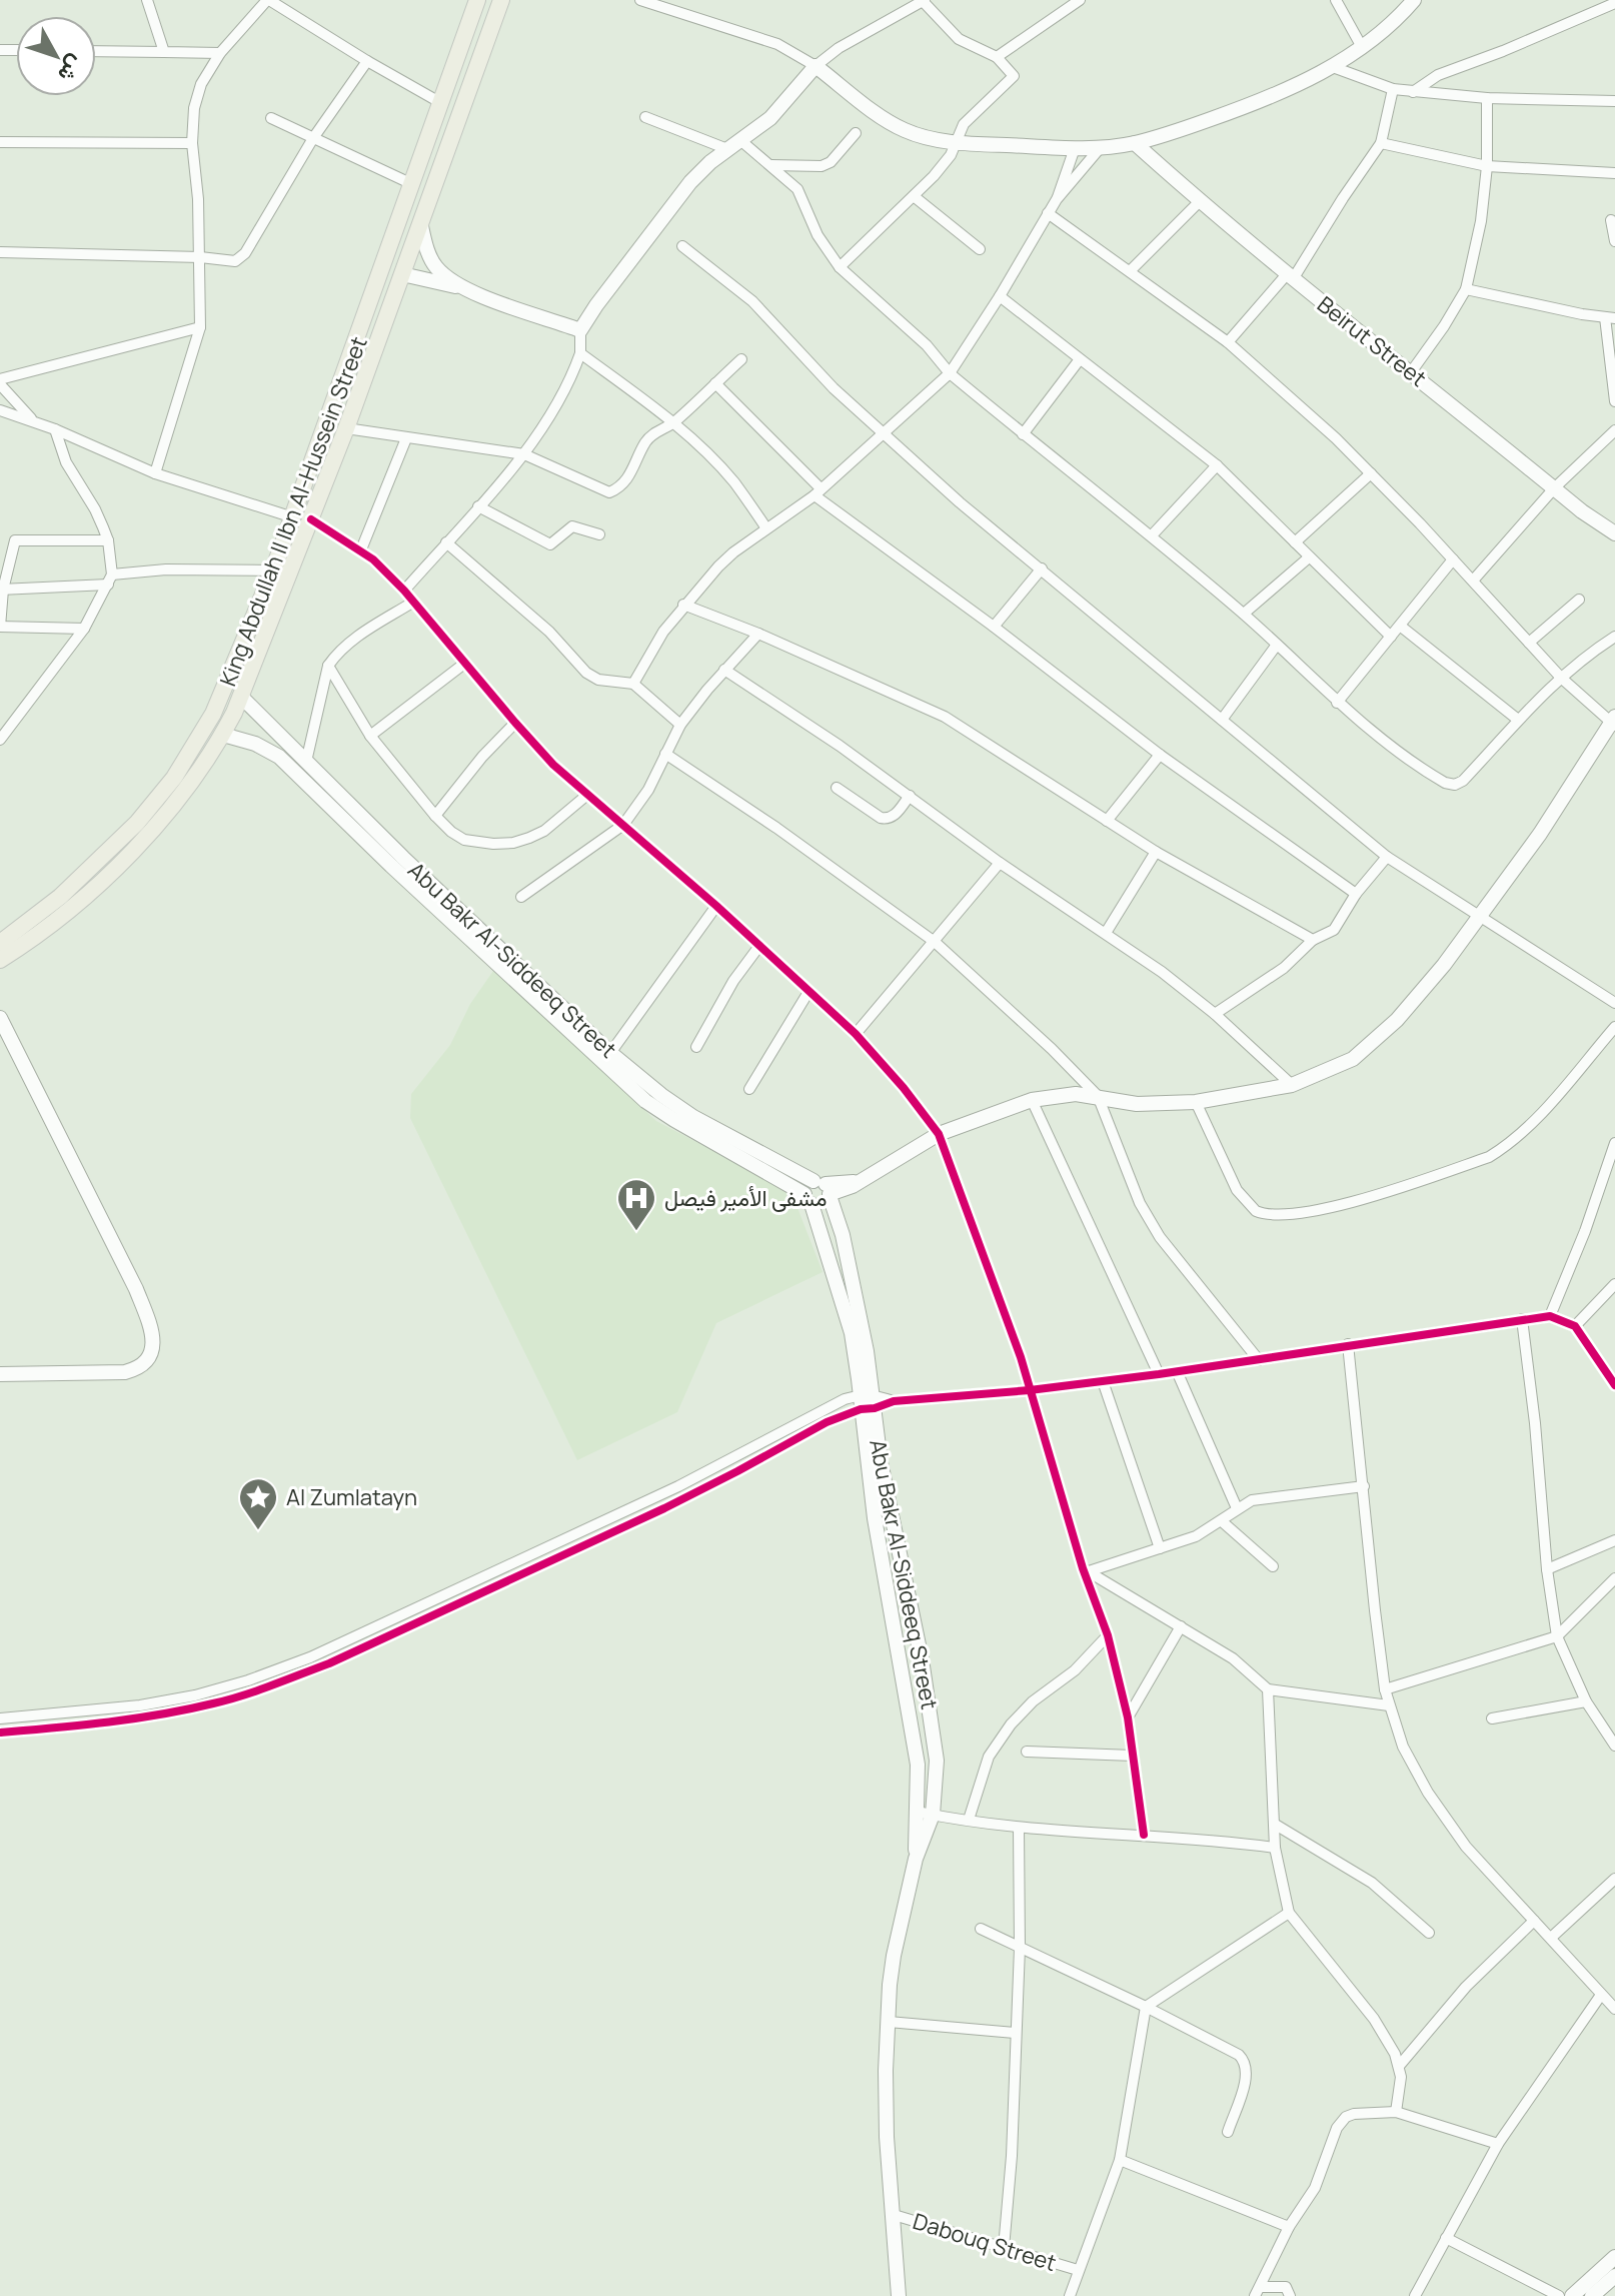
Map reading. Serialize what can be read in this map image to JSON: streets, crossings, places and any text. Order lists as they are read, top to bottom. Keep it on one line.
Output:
{"streets":{"main road":["King Abdullah II Ibn Al-Hussein Street"],"street":["Beirut Street","Abu Bakr Al-Siddeeq Street","Dabouq Street"]},"crossings":[["King Abdullah II Ibn Al-Hussein Street","Abu Bakr Al-Siddeeq Street"],["Abu Bakr Al-Siddeeq Street","Dabouq Street"]],"places":{"hospital":["مشفى الأمير فيصل"],"place":["Al Zumlatayn"]},"north":"bottom right"}
